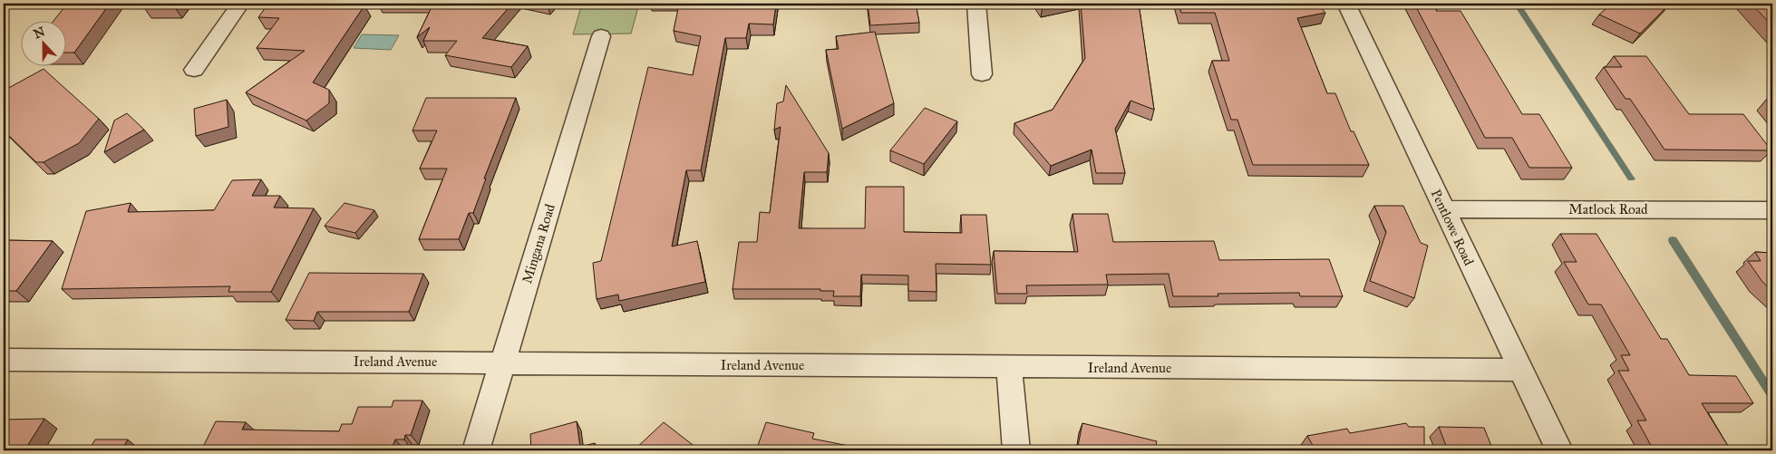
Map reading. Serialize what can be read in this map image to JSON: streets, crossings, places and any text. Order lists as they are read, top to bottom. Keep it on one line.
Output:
{"streets":{"street":["Matlock Road","Pentlowe Road","Mingana Road","Ireland Avenue"]},"crossings":[["Matlock Road","Pentlowe Road"],["Pentlowe Road","Ireland Avenue"],["Mingana Road","Ireland Avenue"]],"north":"top"}
